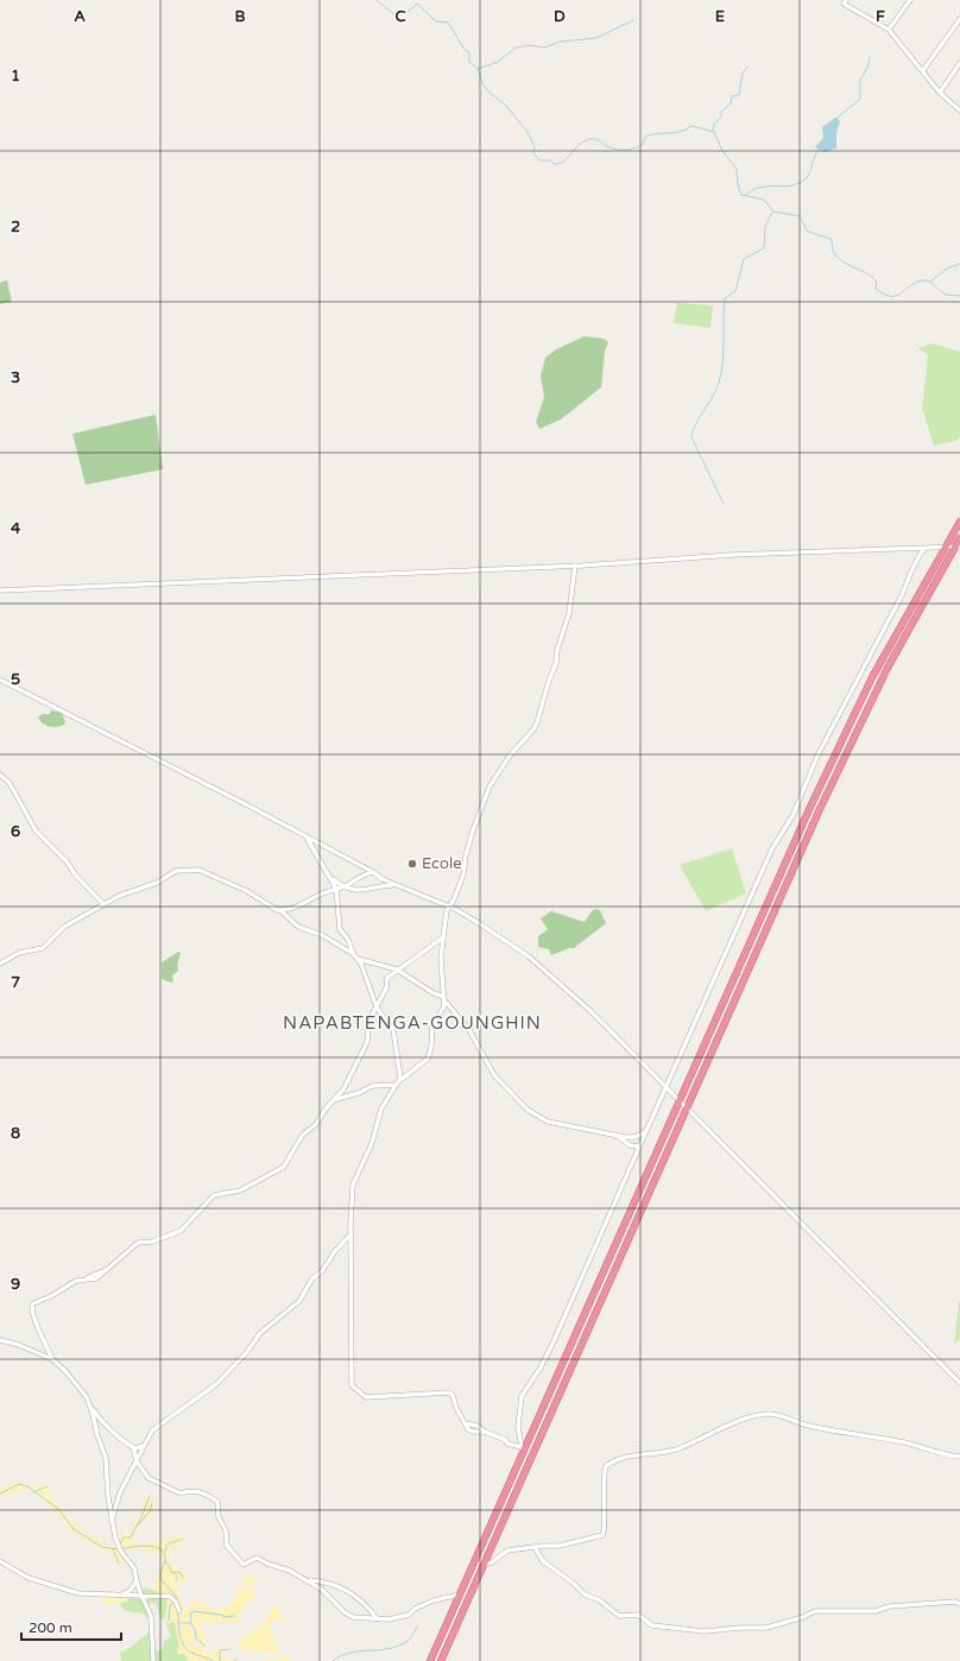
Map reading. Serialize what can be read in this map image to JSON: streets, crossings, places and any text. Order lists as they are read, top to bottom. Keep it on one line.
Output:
{"districts":["NAPABTENGA-GOUNGHIN"],"places":["Ecole"],"scale_bar":"200 m","grid":{"columns":["A","B","C","D","E","F"],"rows":["1","2","3","4","5","6","7","8","9"]}}
